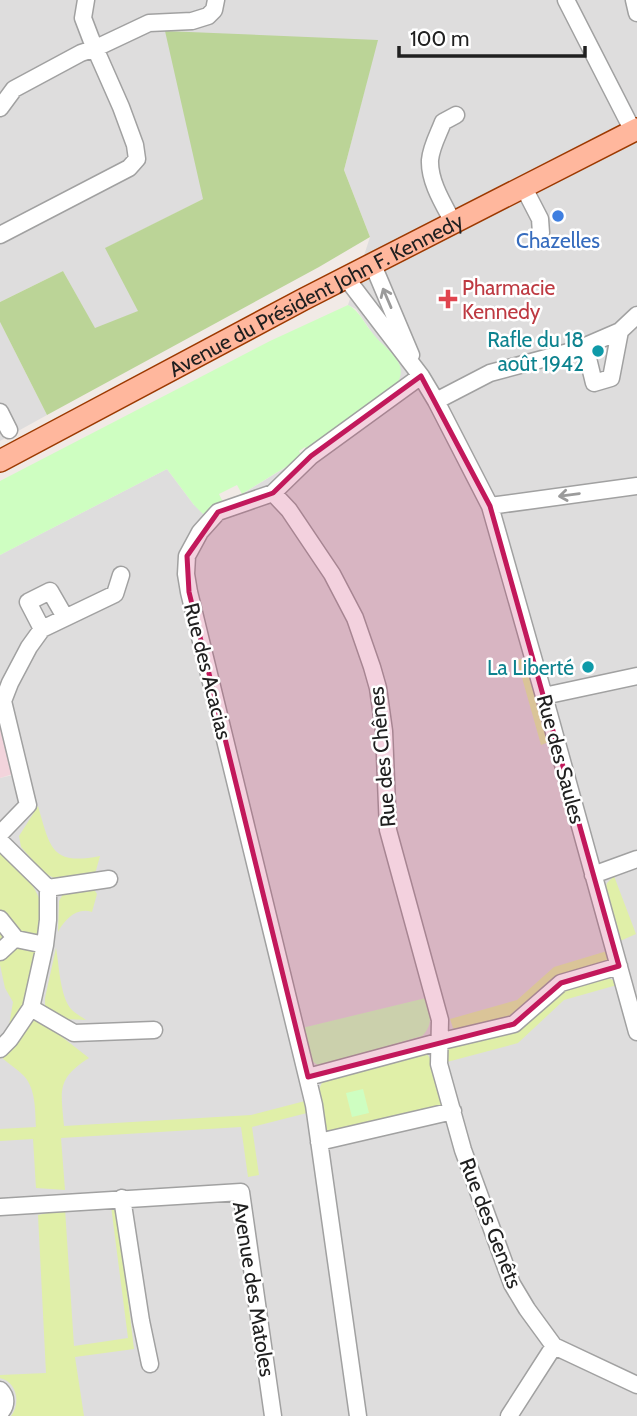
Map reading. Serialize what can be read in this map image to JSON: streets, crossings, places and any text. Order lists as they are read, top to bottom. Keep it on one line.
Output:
{"streets":{"main road":["Avenue du Président John F. Kennedy"],"street":["Rue des Acacias","Rue des Chênes","Rue des Saules","Rue des Genêts","Avenue des Matoles"]},"crossings":[["Avenue du Président John F. Kennedy","Rue des Saules"],["Rue des Acacias","Rue des Chênes"],["Rue des Acacias","Rue des Saules"],["Rue des Chênes","Rue des Genêts"]],"places":{"other":["Chazelles","Rafle du 18 août 1942","La Liberté"],"health":["Pharmacie Kennedy"]},"scale_bar":"100 m"}
